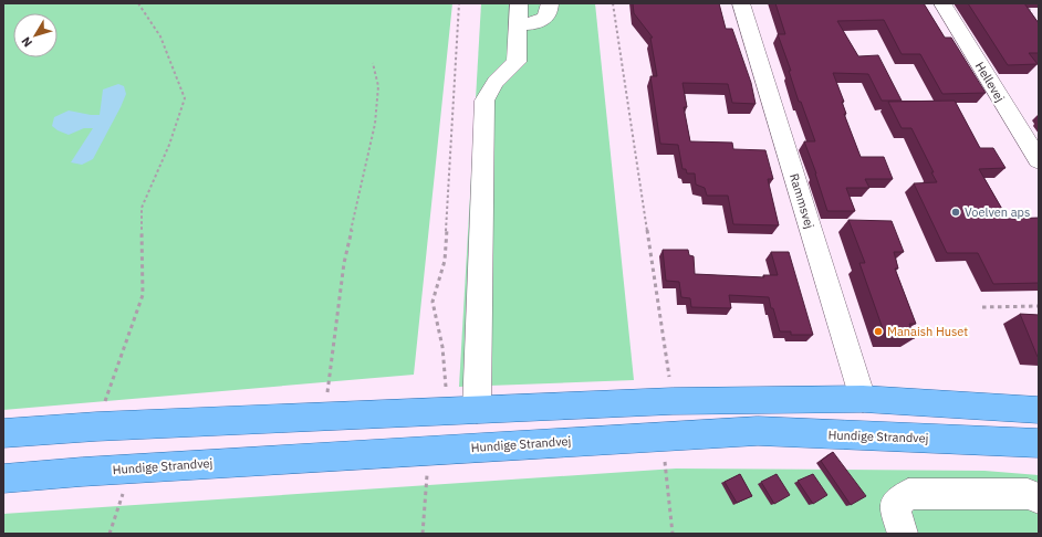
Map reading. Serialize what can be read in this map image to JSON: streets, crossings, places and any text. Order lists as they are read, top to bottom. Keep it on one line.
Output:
{"streets":{"main road":["Hundige Strandvej"],"street":["Hellevej","Rammsvej"]},"places":["Voelven aps","Manaish Huset"],"north":"bottom left"}
